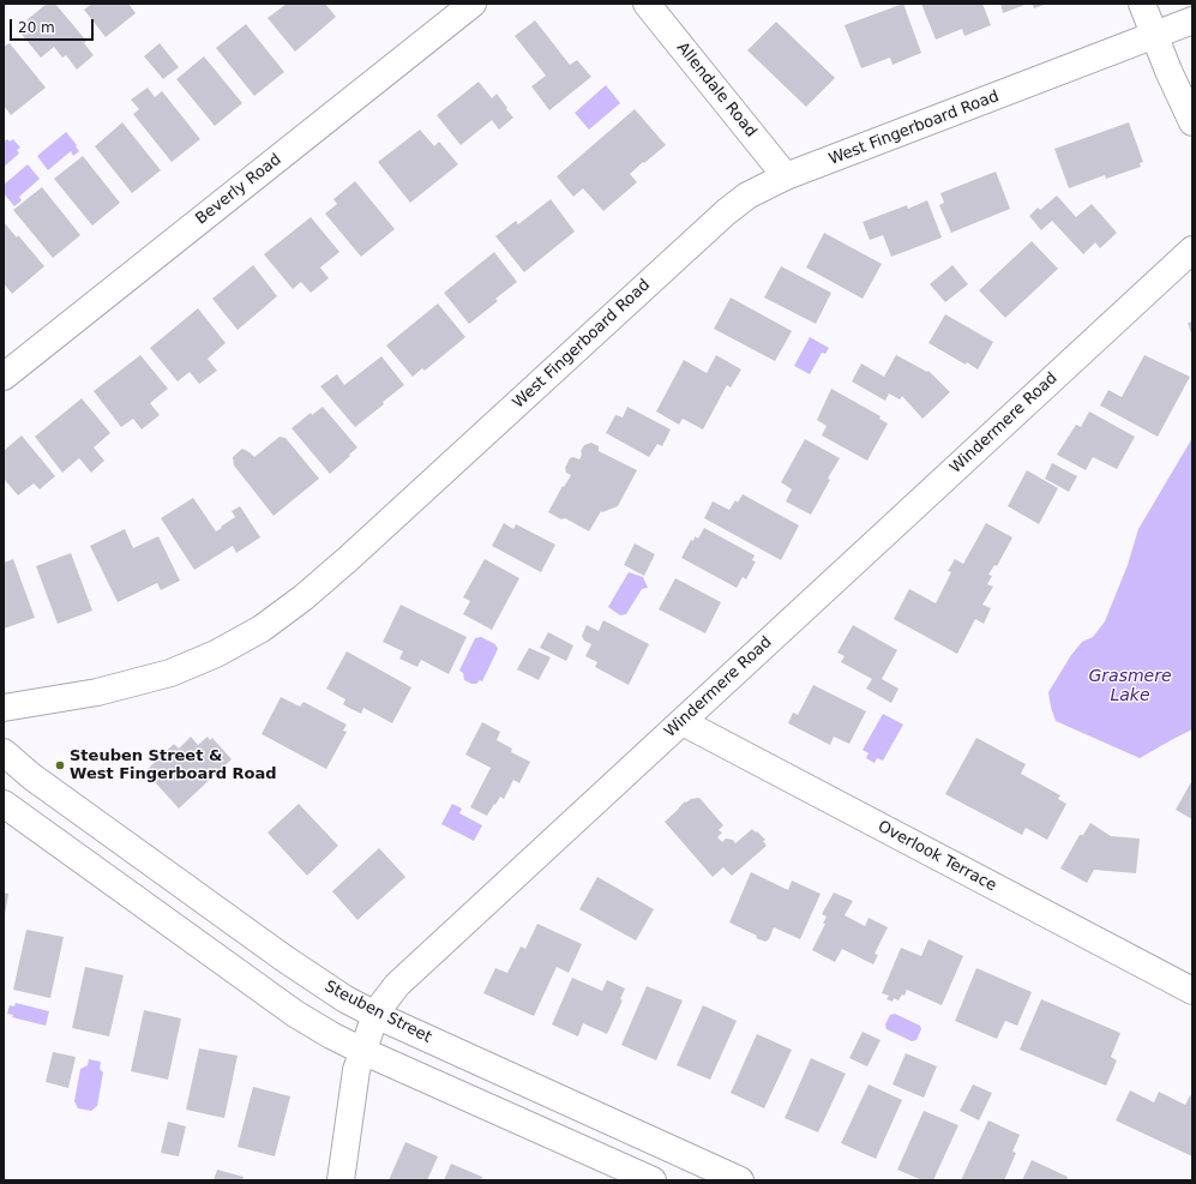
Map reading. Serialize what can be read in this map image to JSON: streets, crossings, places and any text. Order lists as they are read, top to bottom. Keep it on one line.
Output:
{"streets":{"street":["Allendale Road","West Fingerboard Road","Beverly Road","Windermere Road","Overlook Terrace","Steuben Street"]},"crossings":[["Allendale Road","West Fingerboard Road"],["Windermere Road","Overlook Terrace"],["Windermere Road","Steuben Street"]],"water":["Grasmere Lake"],"places":["Steuben Street & West Fingerboard Road"],"scale_bar":"20 m"}
